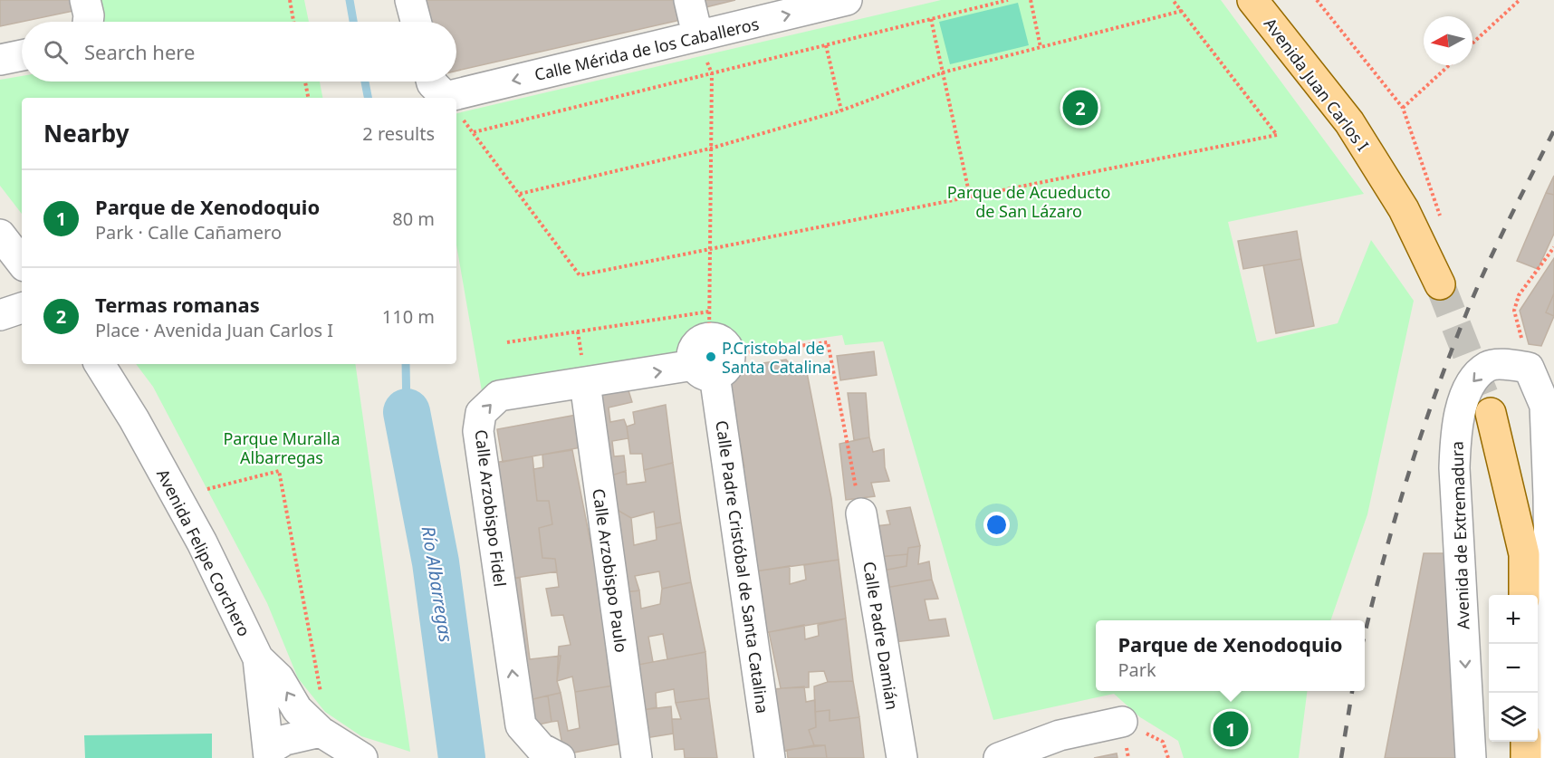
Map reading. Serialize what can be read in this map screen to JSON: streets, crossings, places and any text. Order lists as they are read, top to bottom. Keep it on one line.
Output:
{"streets":{"main road":["Avenida Juan Carlos I"],"street":["Calle Mérida de los Caballeros","Calle Arzobispo Fidel","Avenida de Extremadura","Avenida Felipe Corchero","Calle Padre Cristóbal de Santa Catalina","Calle Arzobispo Paulo","Calle Padre Damián"]},"crossings":[["Calle Arzobispo Fidel","Calle Padre Cristóbal de Santa Catalina"],["Calle Arzobispo Fidel","Calle Arzobispo Paulo"]],"water":["Río Albarregas"],"parks":["Parque de Acueducto de San Lázaro","Parque Muralla Albarregas"],"places":["P.Cristobal de Santa Catalina"],"north":"left","page":{"search":"Search here","pins":["2","1"],"heading":["Nearby","2 results"],"list":[{"mark":"1","name":"Parque de Xenodoquio","note":"Park · Calle Cañamero","value":"80 m"},{"mark":"2","name":"Termas romanas","note":"Place · Avenida Juan Carlos I","value":"110 m"}],"map_buttons":["+","−"],"popup":["Parque de Xenodoquio","Park"]}}
